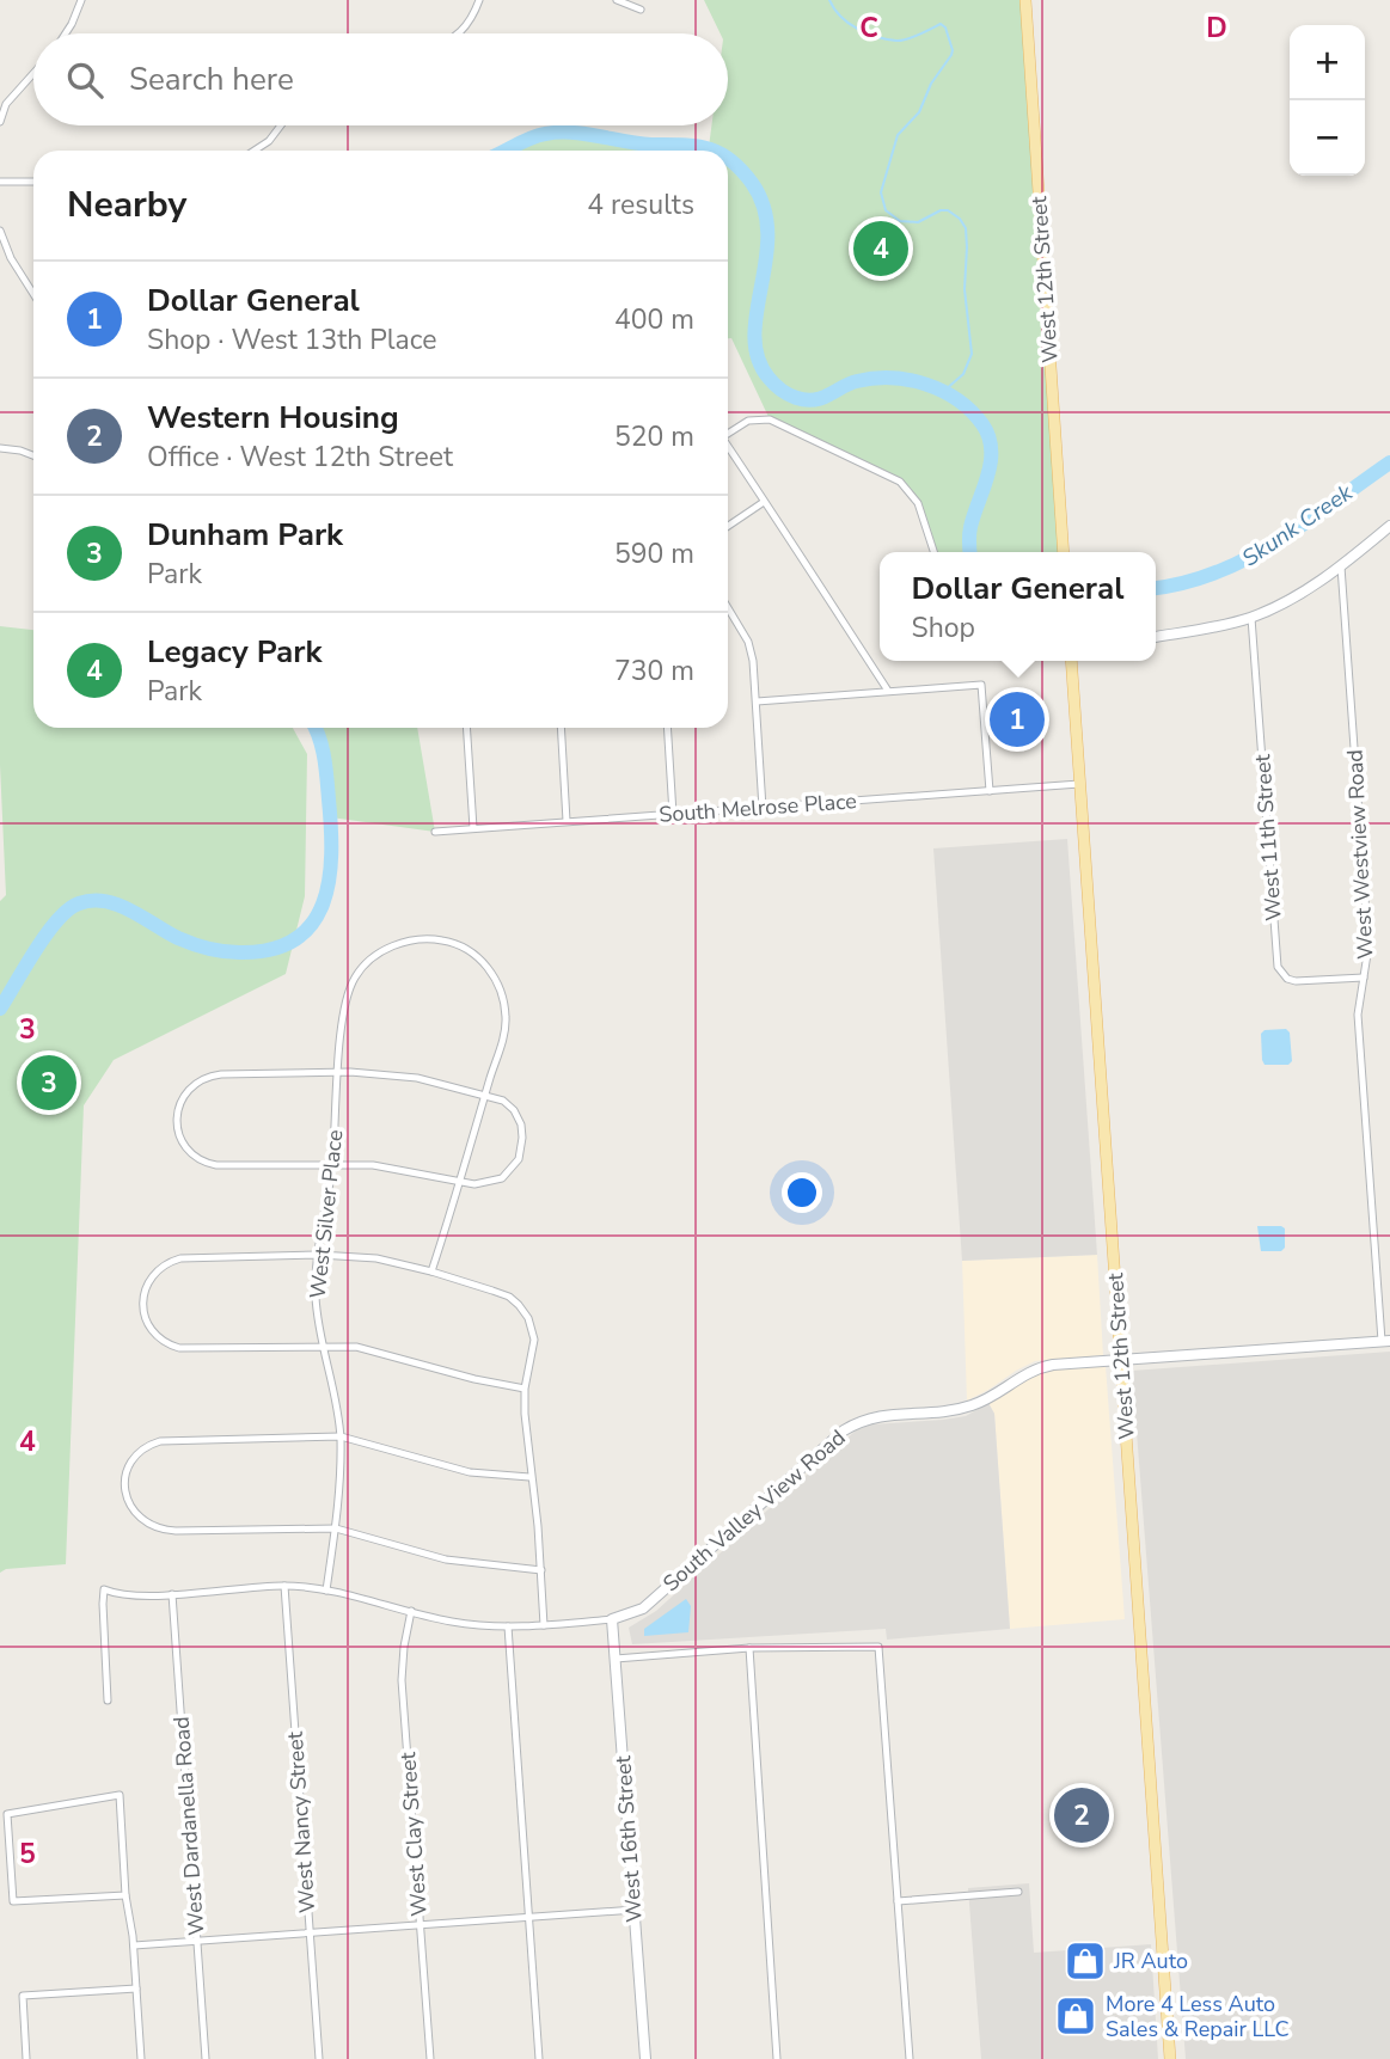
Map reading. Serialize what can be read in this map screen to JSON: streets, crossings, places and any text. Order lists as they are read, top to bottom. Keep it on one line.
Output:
{"streets":{"main road":["West 12th Street"],"street":["South Melrose Place","West 11th Street","West Westview Road","West Silver Place","South Valley View Road","West Nancy Street","West Dardanella Road","West Clay Street","West 16th Street"]},"crossings":[["West 12th Street","South Melrose Place"],["West 12th Street","South Valley View Road"],["West 11th Street","West Westview Road"],["West Westview Road","South Valley View Road"],["South Valley View Road","West 16th Street"]],"water":["Skunk Creek"],"places":{"shop":["JR Auto","More 4 Less Auto Sales & Repair LLC"]},"page":{"map_buttons":["+","−"],"search":"Search here","heading":["Nearby","4 results"],"pins":["4","1","3","2"],"list":[{"mark":"1","name":"Dollar General","note":"Shop · West 13th Place","value":"400 m"},{"mark":"2","name":"Western Housing","note":"Office · West 12th Street","value":"520 m"},{"mark":"3","name":"Dunham Park","note":"Park","value":"590 m"},{"mark":"4","name":"Legacy Park","note":"Park","value":"730 m"}],"popup":["Dollar General","Shop"]},"grid":{"columns":["C","D"],"rows":["3","4","5"]}}
